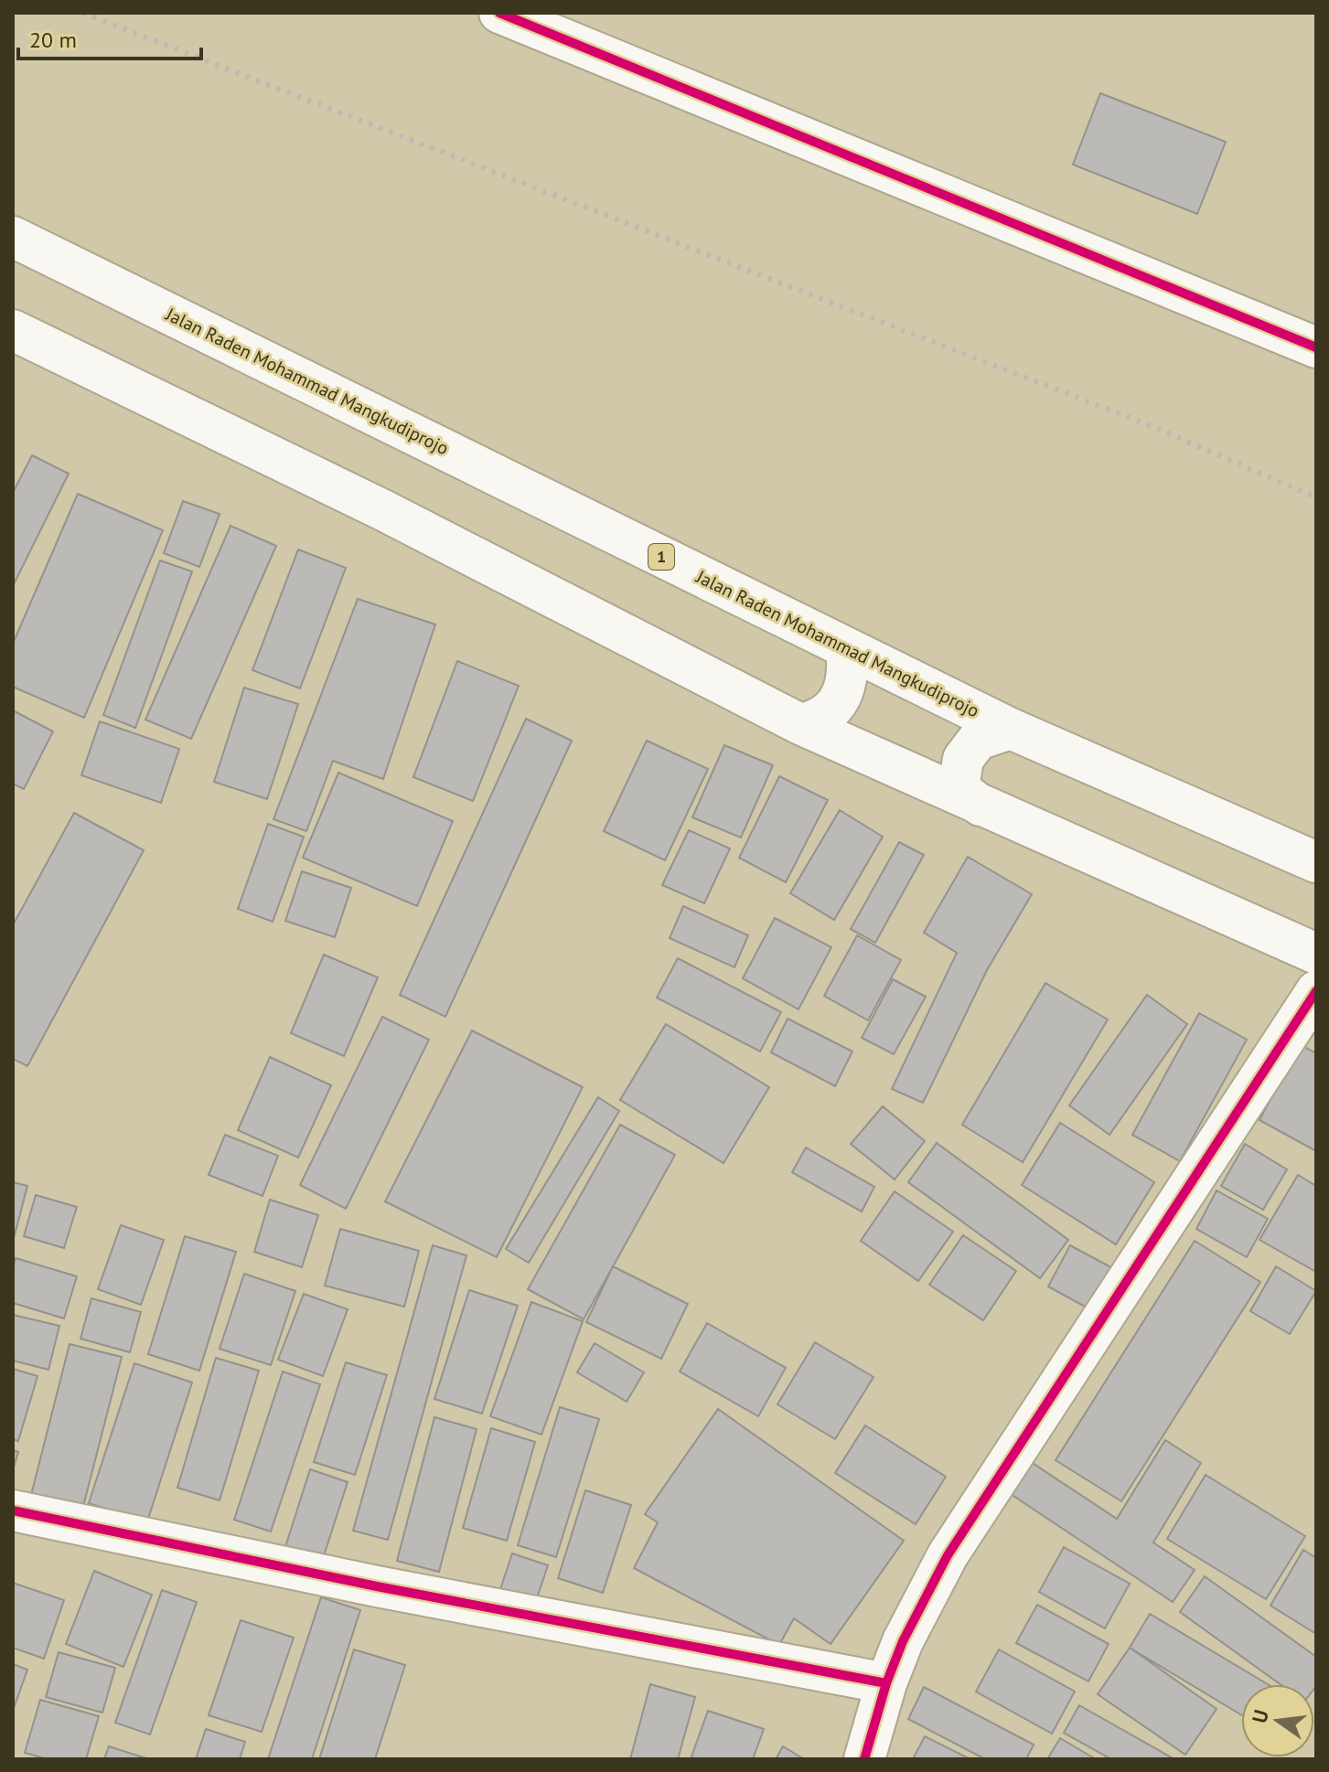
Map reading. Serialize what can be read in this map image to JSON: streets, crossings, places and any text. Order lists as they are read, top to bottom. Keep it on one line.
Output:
{"streets":{"main road":["Jalan Raden Mohammad Mangkudiprojo","1"]},"scale_bar":"20 m","north":"left"}
